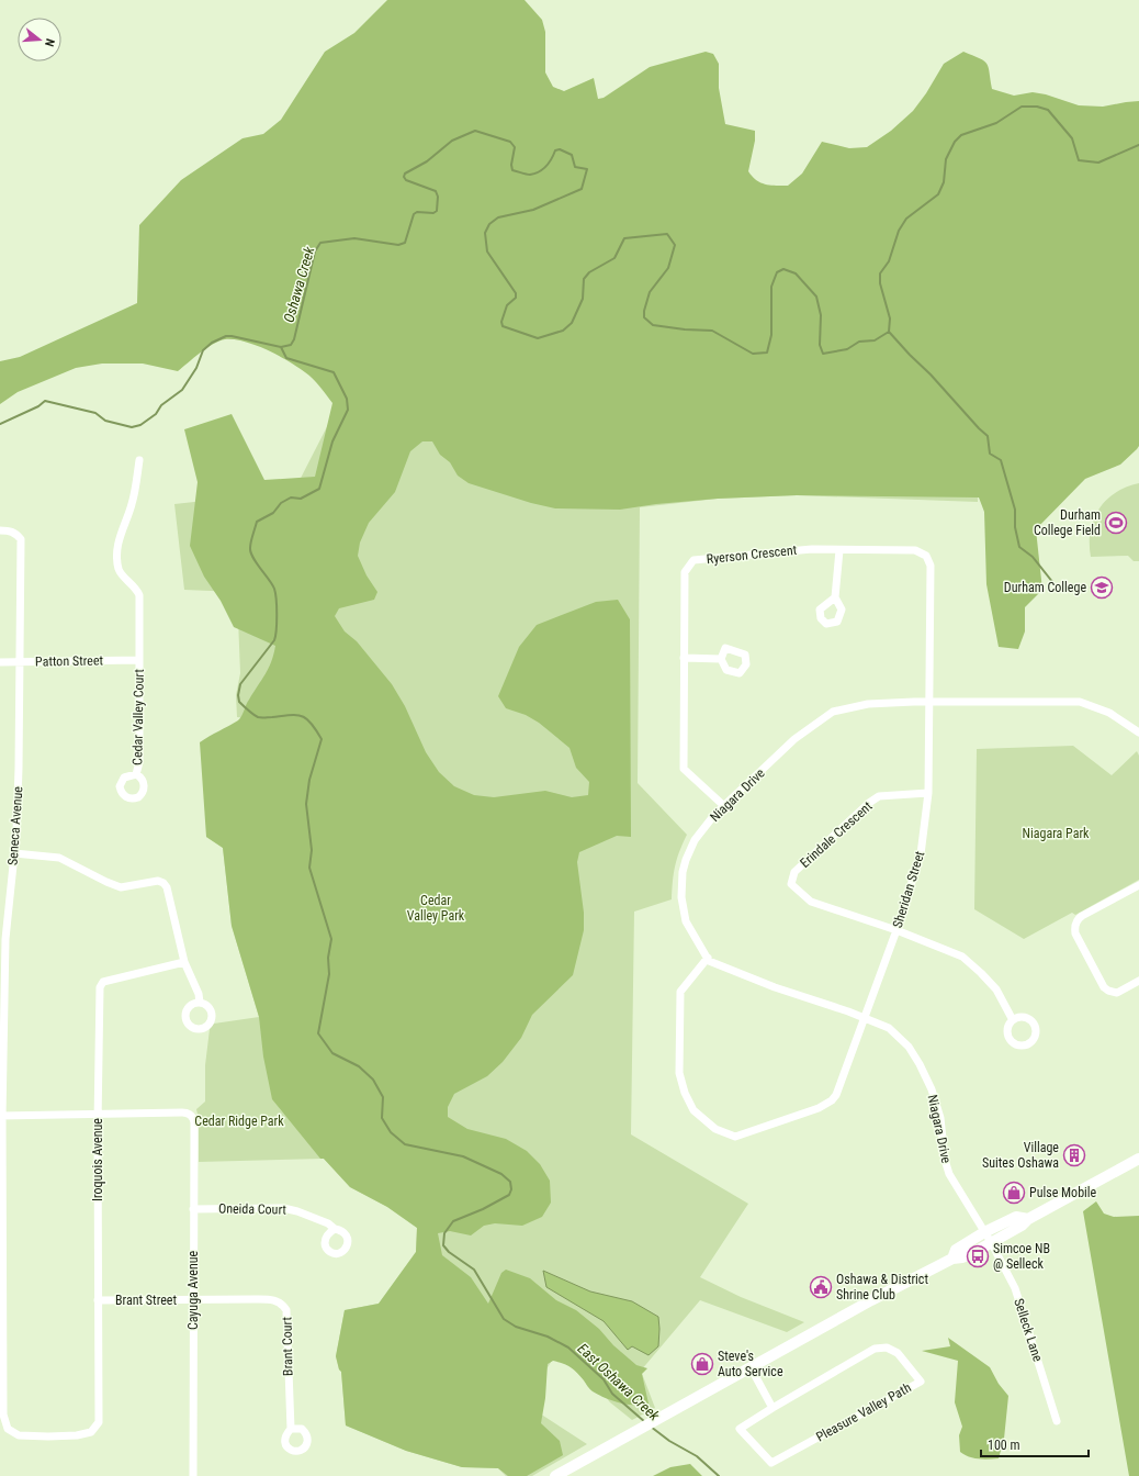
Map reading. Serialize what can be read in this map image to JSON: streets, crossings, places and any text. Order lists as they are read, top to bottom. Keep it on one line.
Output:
{"streets":{"street":["Ryerson Crescent","Patton Street","Cedar Valley Court","Niagara Drive","Seneca Avenue","Erindale Crescent","Sheridan Street","Iroquois Avenue","Oneida Court","Cayuga Avenue","Brant Street","Selleck Lane","Brant Court","Pleasure Valley Path"]},"crossings":[["Ryerson Crescent","Niagara Drive"],["Ryerson Crescent","Sheridan Street"],["Patton Street","Cedar Valley Court"],["Patton Street","Seneca Avenue"],["Niagara Drive","Sheridan Street"],["Niagara Drive","Selleck Lane"],["Seneca Avenue","Iroquois Avenue"],["Erindale Crescent","Sheridan Street"],["Iroquois Avenue","Cayuga Avenue"],["Iroquois Avenue","Brant Street"],["Oneida Court","Cayuga Avenue"],["Cayuga Avenue","Brant Street"],["Cayuga Avenue","Brant Court"],["Brant Street","Brant Court"]],"water":["Oshawa Creek","East Oshawa Creek"],"parks":["Niagara Park","Cedar Valley Park","Cedar Ridge Park"],"places":{"sports":["Durham College Field"],"school or university":["Durham College"],"building":["Village Suites Oshawa"],"shop":["Pulse Mobile","Steve's Auto Service"],"bus stop":["Simcoe NB @ Selleck"],"public building":["Oshawa & District Shrine Club"]},"scale_bar":"100 m","north":"right"}
